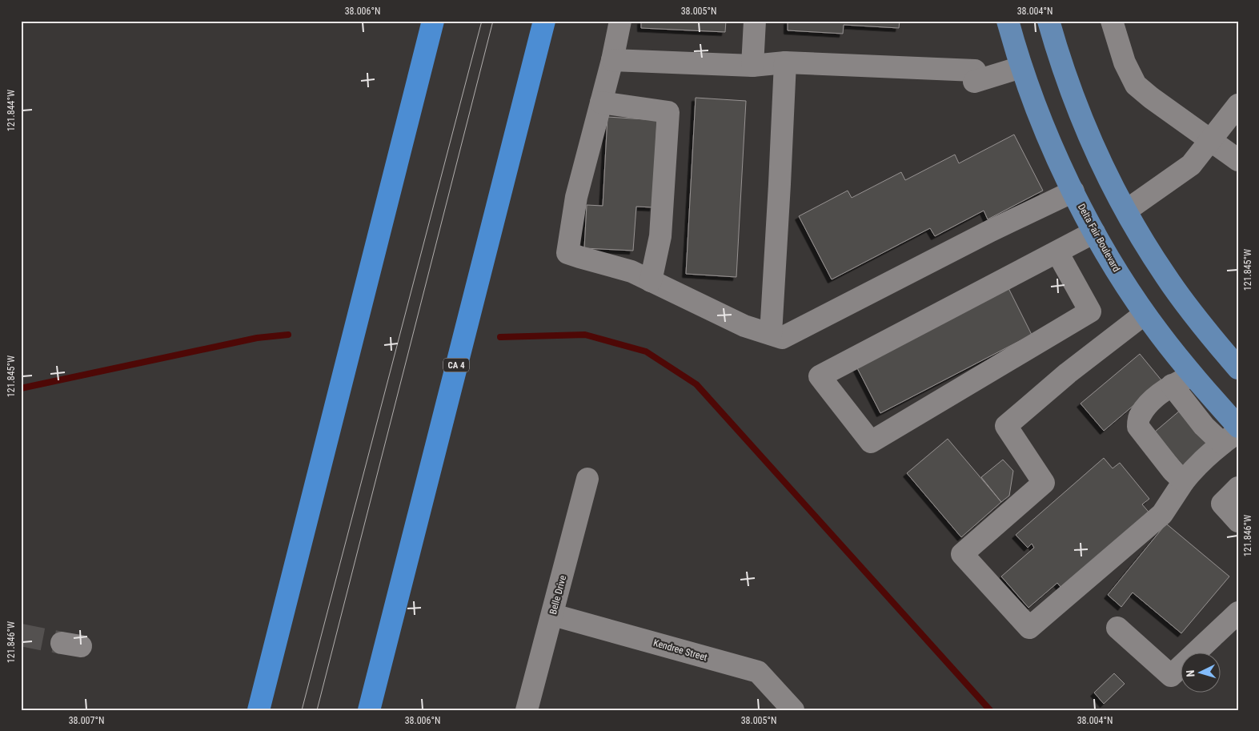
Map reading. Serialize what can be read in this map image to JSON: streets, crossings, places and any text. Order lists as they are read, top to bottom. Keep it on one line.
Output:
{"streets":{"highway":["CA 4"],"main road":["Delta Fair Boulevard"],"street":["Belle Drive","Kendree Street"]},"crossings":[["Belle Drive","Kendree Street"]],"north":"left","coordinates":["38.006°N","38.005°N","38.004°N","121.844°W","121.845°W","121.846°W","38.007°N"]}
